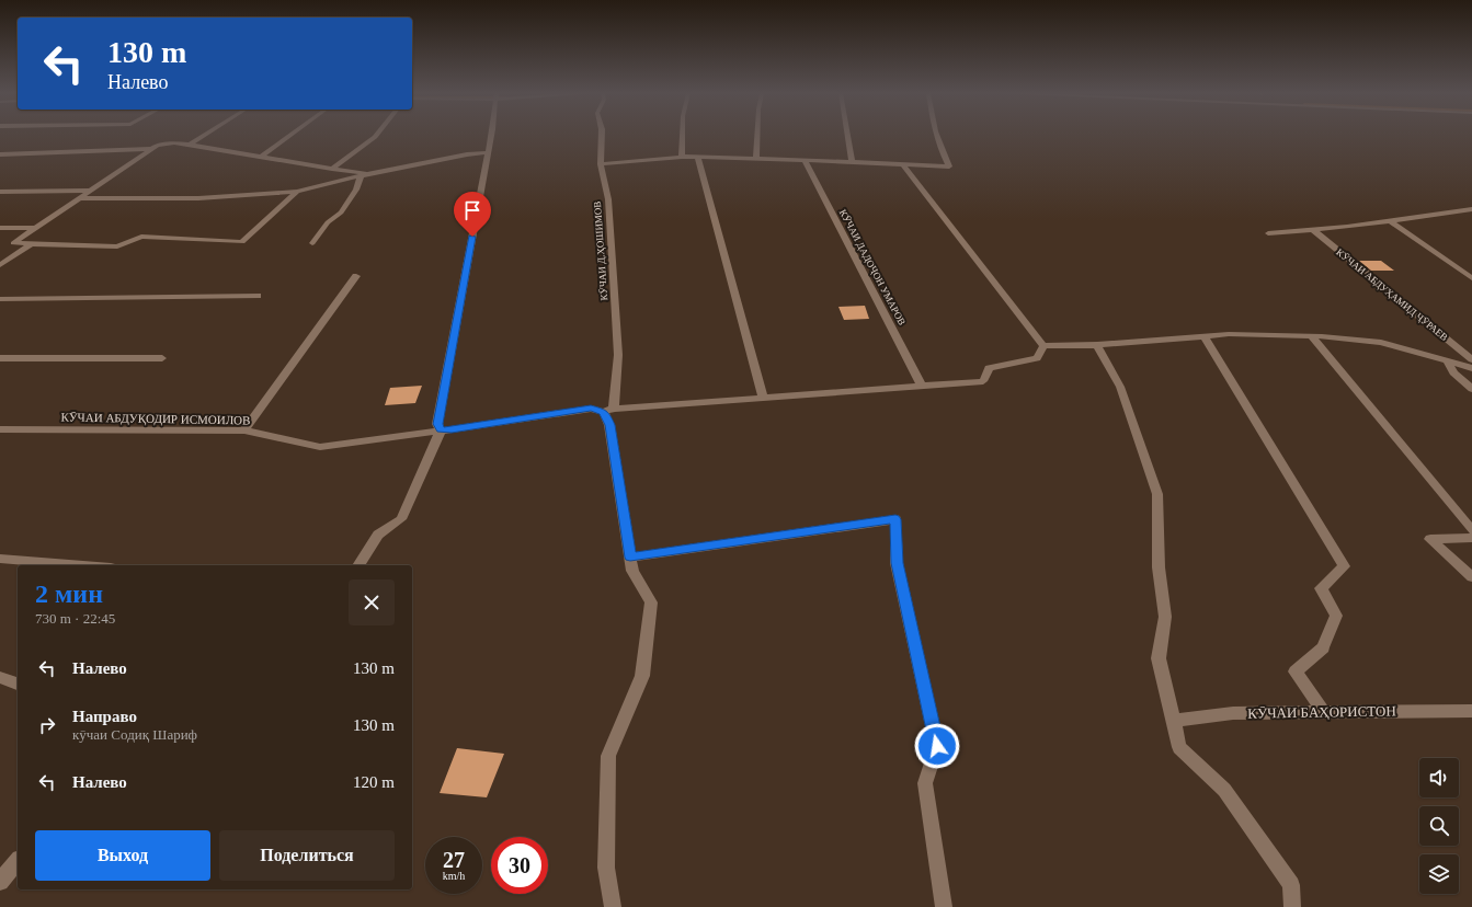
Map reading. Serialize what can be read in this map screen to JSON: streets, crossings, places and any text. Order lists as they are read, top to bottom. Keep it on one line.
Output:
{"streets":{"street":["КӮЧАИ Д.ҲОШИМОВ","КӮЧАИ ДАДОҶОН УМАРОВ","КӮЧАИ АБДУҲАМИД ҶӮРАЕВ","КӮЧАИ АБДУҚОДИР ИСМОИЛОВ","КӮЧАИ БАҲОРИСТОН"]},"crossings":[["КӮЧАИ Д.ҲОШИМОВ","КӮЧАИ АБДУҚОДИР ИСМОИЛОВ"],["КӮЧАИ ДАДОҶОН УМАРОВ","КӮЧАИ АБДУҚОДИР ИСМОИЛОВ"]],"page":{"turn":["130 m","Налево"],"heading":["2 мин","730 m · 22:45"],"list":[{"name":"Налево","value":"130 m"},{"name":"Направо","note":"кӯчаи Содиқ Шариф","value":"130 m"},{"name":"Налево","value":"120 m"}],"buttons":["Выход","Поделиться"],"speed":"27 km/h","limit":"30"}}
